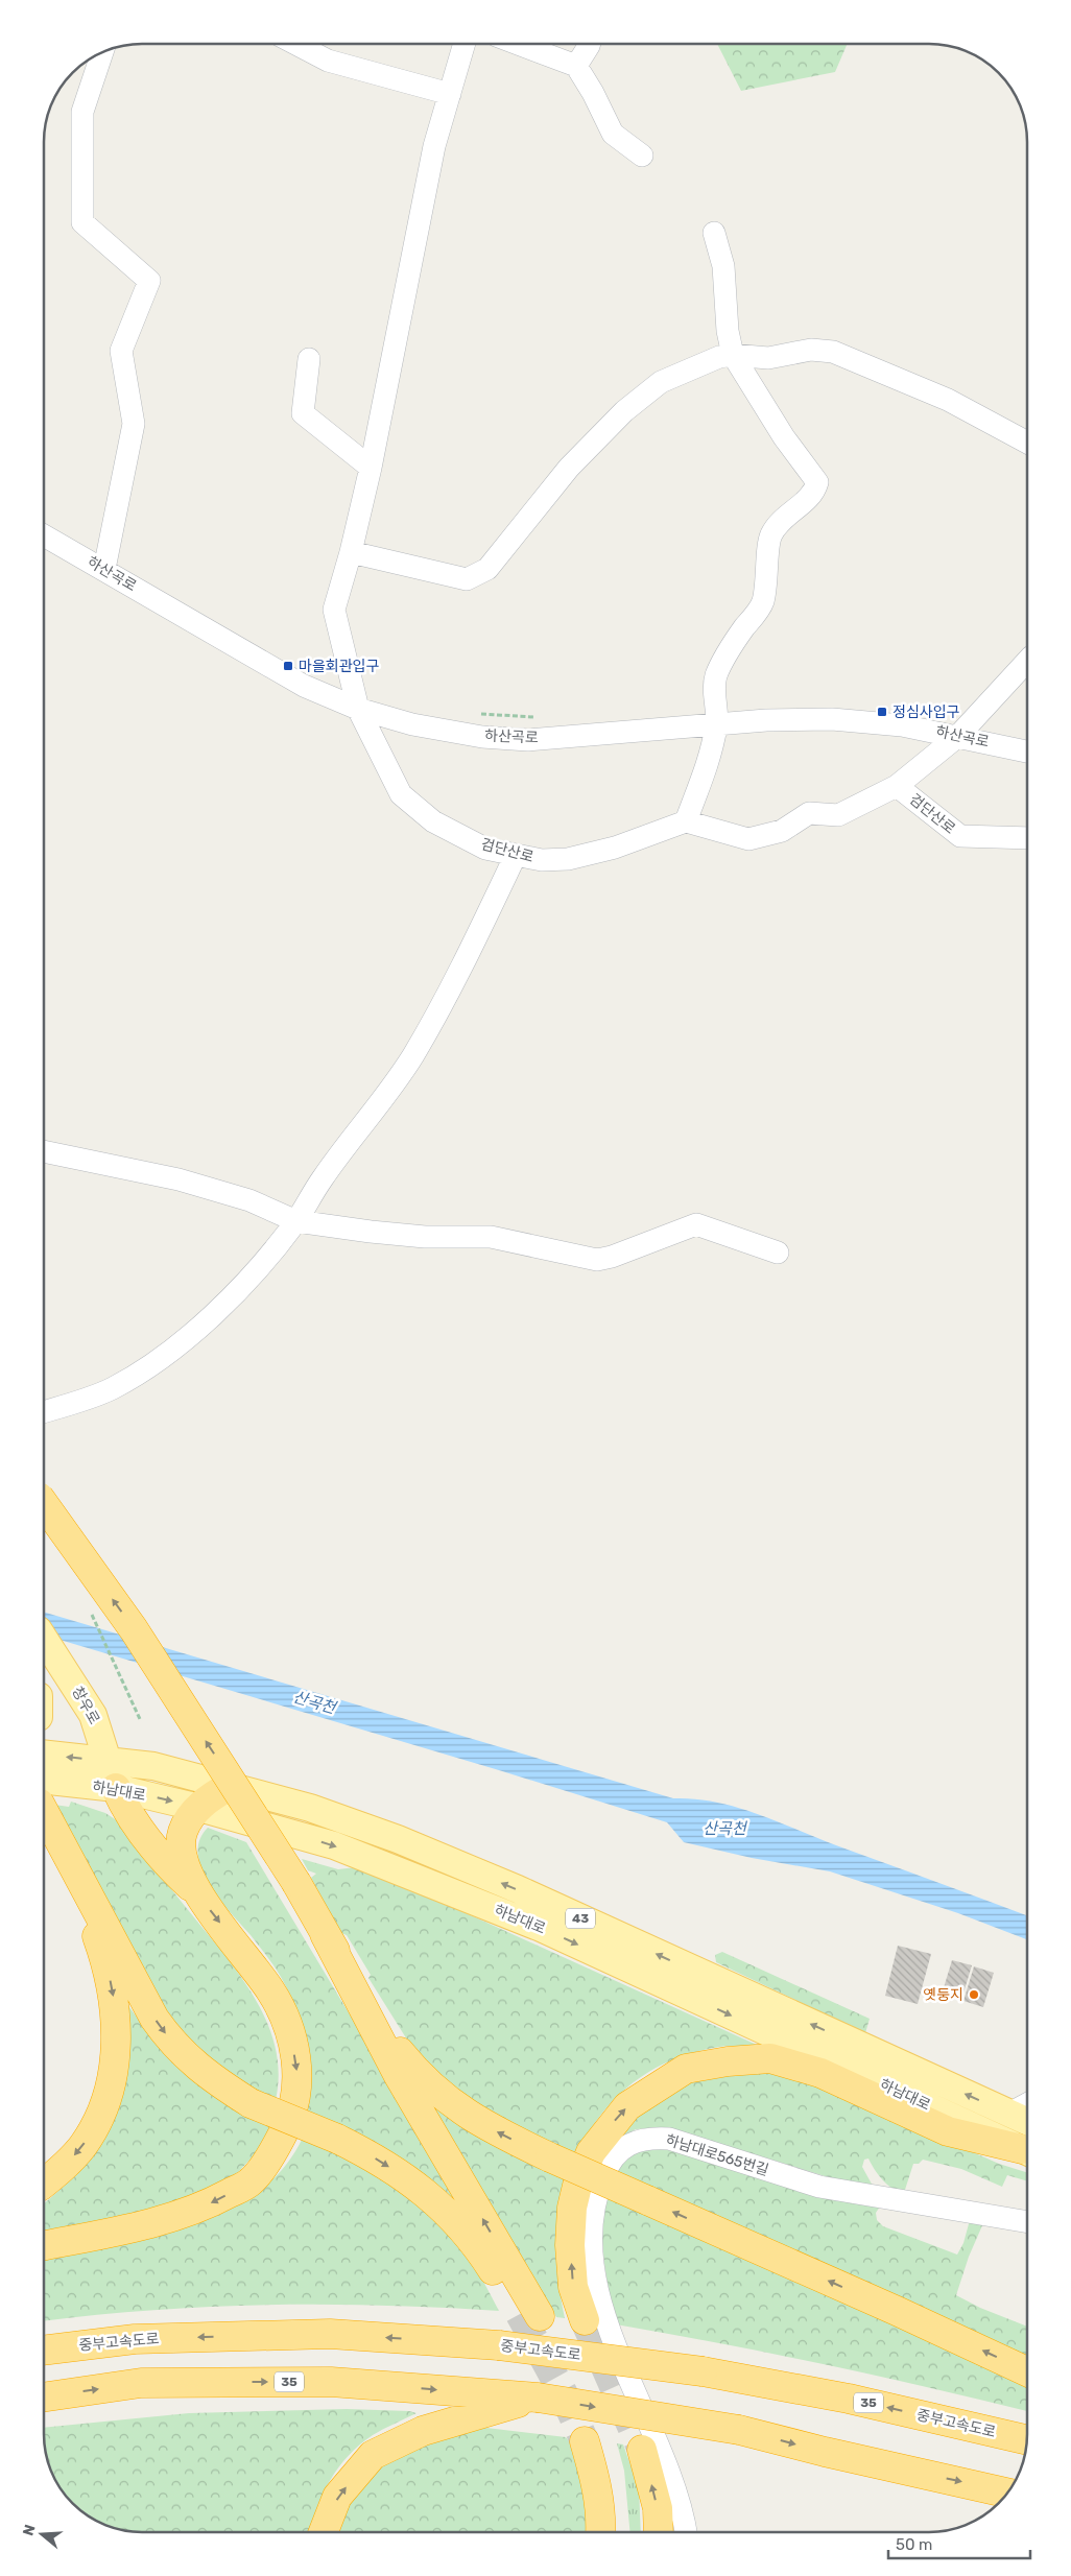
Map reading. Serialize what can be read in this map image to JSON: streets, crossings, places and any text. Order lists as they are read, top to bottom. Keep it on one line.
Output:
{"streets":{"highway":["중부고속도로","35"],"main road":["창우로","하남대로","43"],"street":["하산곡로","검단산로","하남대로565번길"]},"crossings":[["하산곡로","검단산로"],["창우로","하남대로"]],"water":["산곡천"],"places":{"transit":["마을회관입구","정심사입구"],"other":["옛둥지"]},"scale_bar":"50 m","north":"left"}
